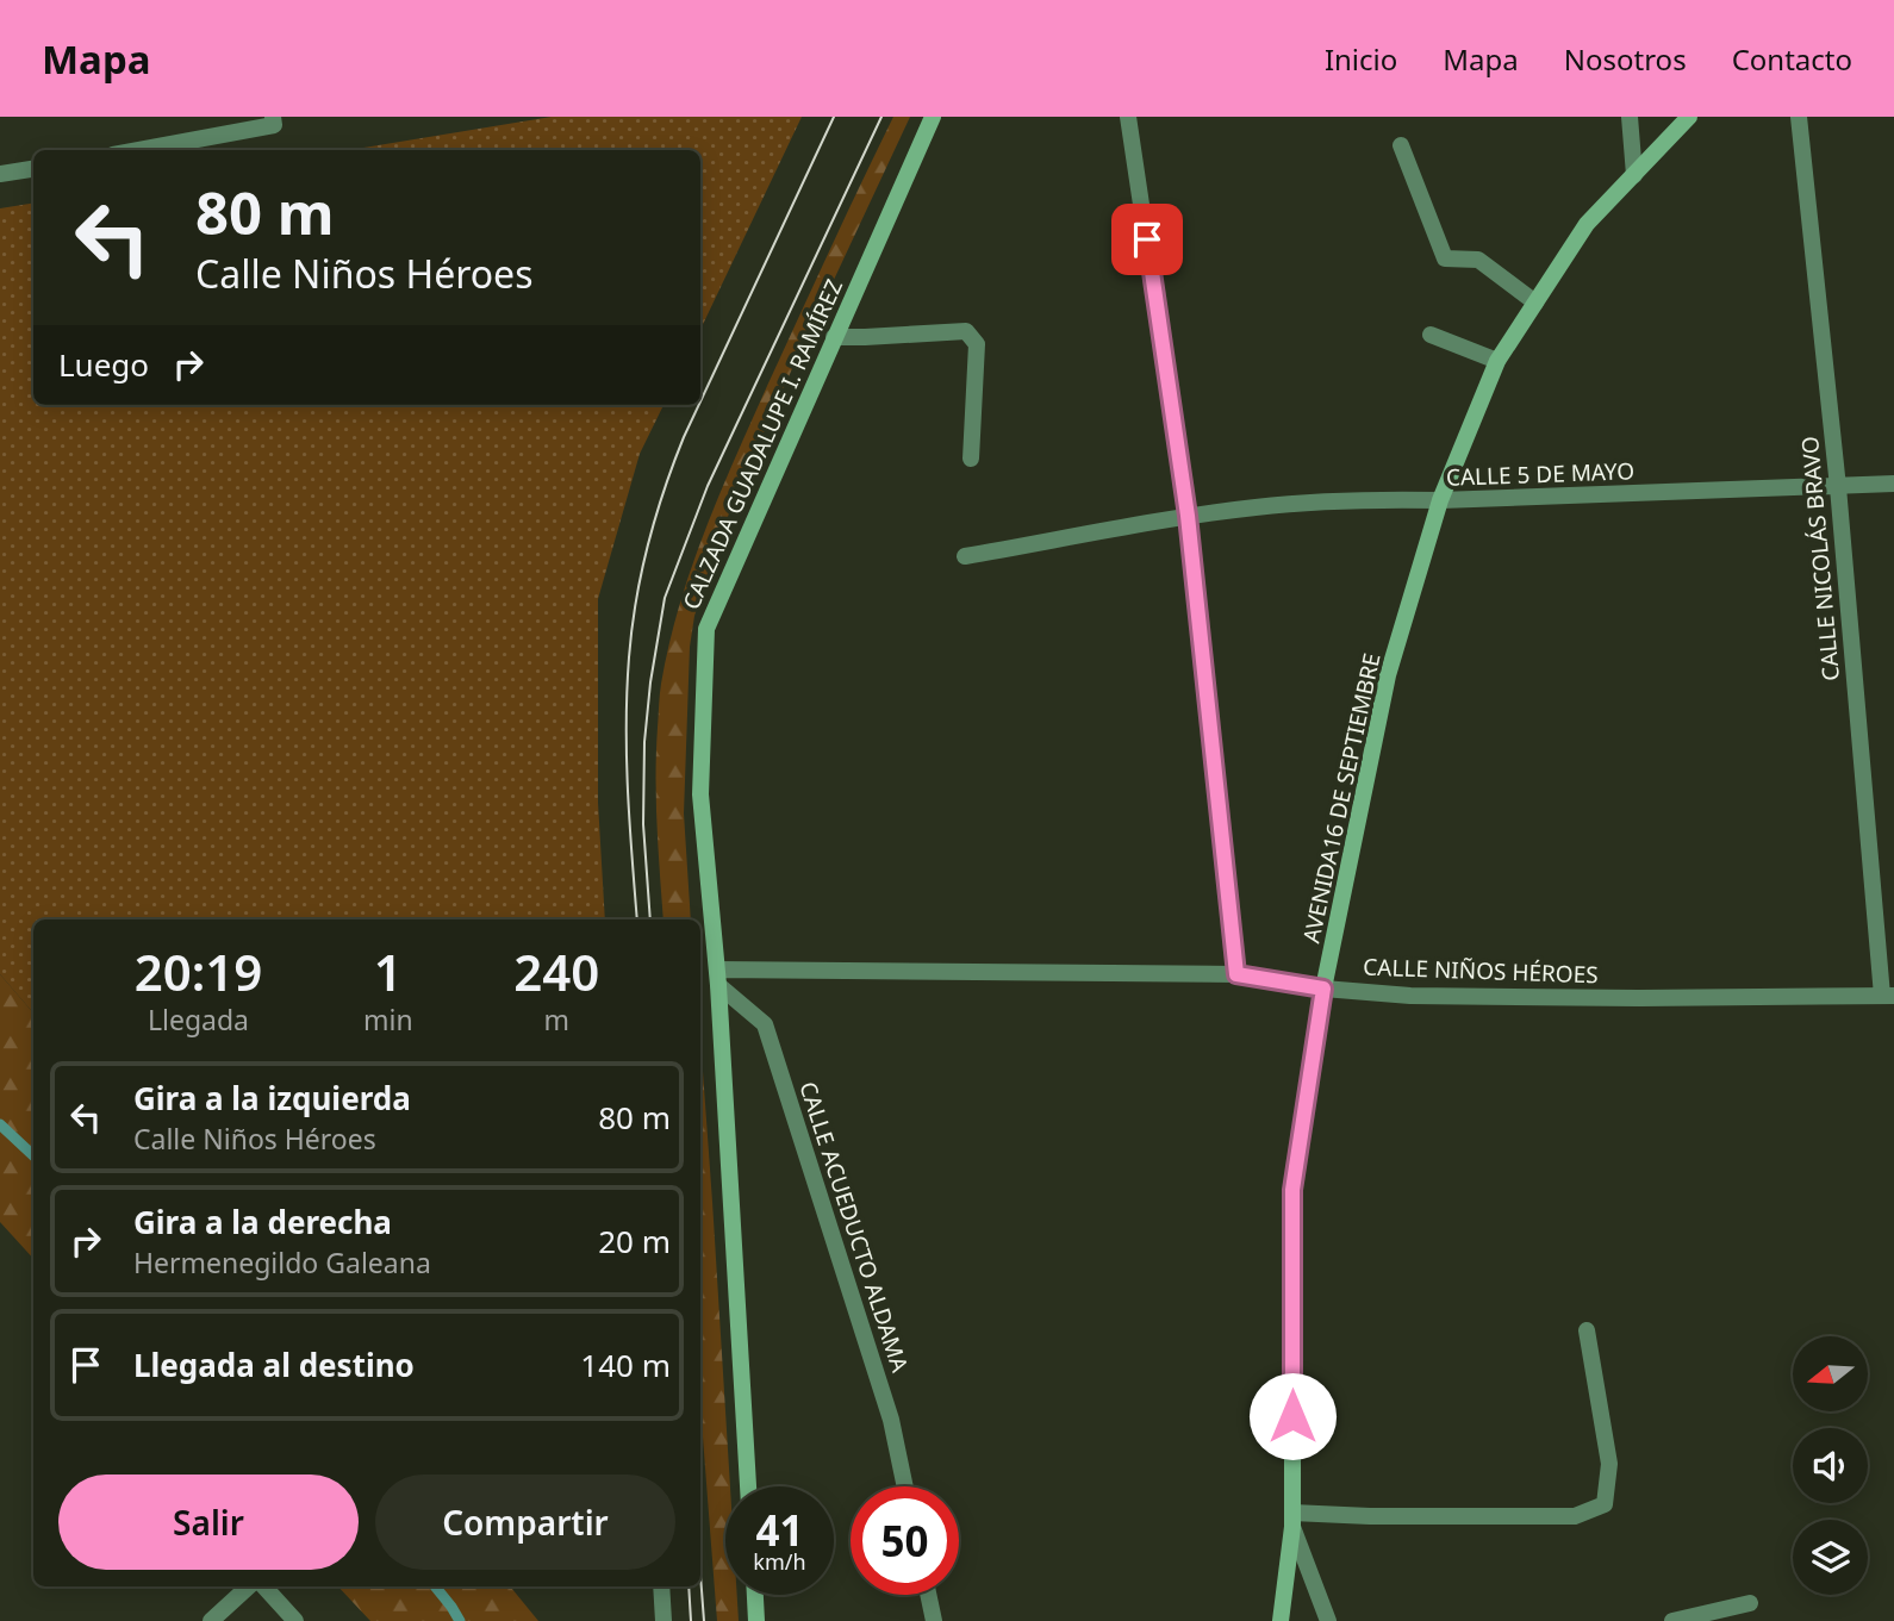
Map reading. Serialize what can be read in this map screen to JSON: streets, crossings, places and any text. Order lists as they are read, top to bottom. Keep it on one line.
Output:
{"streets":{"main road":["CALZADA GUADALUPE I. RAMÍREZ","AVENIDA16 DE SEPTIEMBRE"],"street":["CALLE 5 DE MAYO","CALLE NICOLÁS BRAVO","CALLE NIÑOS HÉROES","CALLE ACUEDUCTO ALDAMA"]},"crossings":[["CALZADA GUADALUPE I. RAMÍREZ","CALLE NIÑOS HÉROES"],["CALZADA GUADALUPE I. RAMÍREZ","CALLE ACUEDUCTO ALDAMA"],["CALLE 5 DE MAYO","CALLE NICOLÁS BRAVO"],["CALLE 5 DE MAYO","AVENIDA16 DE SEPTIEMBRE"],["CALLE NICOLÁS BRAVO","CALLE NIÑOS HÉROES"],["AVENIDA16 DE SEPTIEMBRE","CALLE NIÑOS HÉROES"],["CALLE NIÑOS HÉROES","CALLE ACUEDUCTO ALDAMA"]],"north":"left","page":{"header":"Mapa","nav":["Inicio","Mapa","Nosotros","Contacto"],"turn":["80 m","Calle Niños Héroes"],"then":"Luego","eta":["20:19","Llegada","1","min","240","m"],"list":[{"name":"Gira a la izquierda","note":"Calle Niños Héroes","value":"80 m"},{"name":"Gira a la derecha","note":"Hermenegildo Galeana","value":"20 m"},{"name":"Llegada al destino","value":"140 m"}],"buttons":["Salir","Compartir"],"speed":"41 km/h","limit":"50"}}
